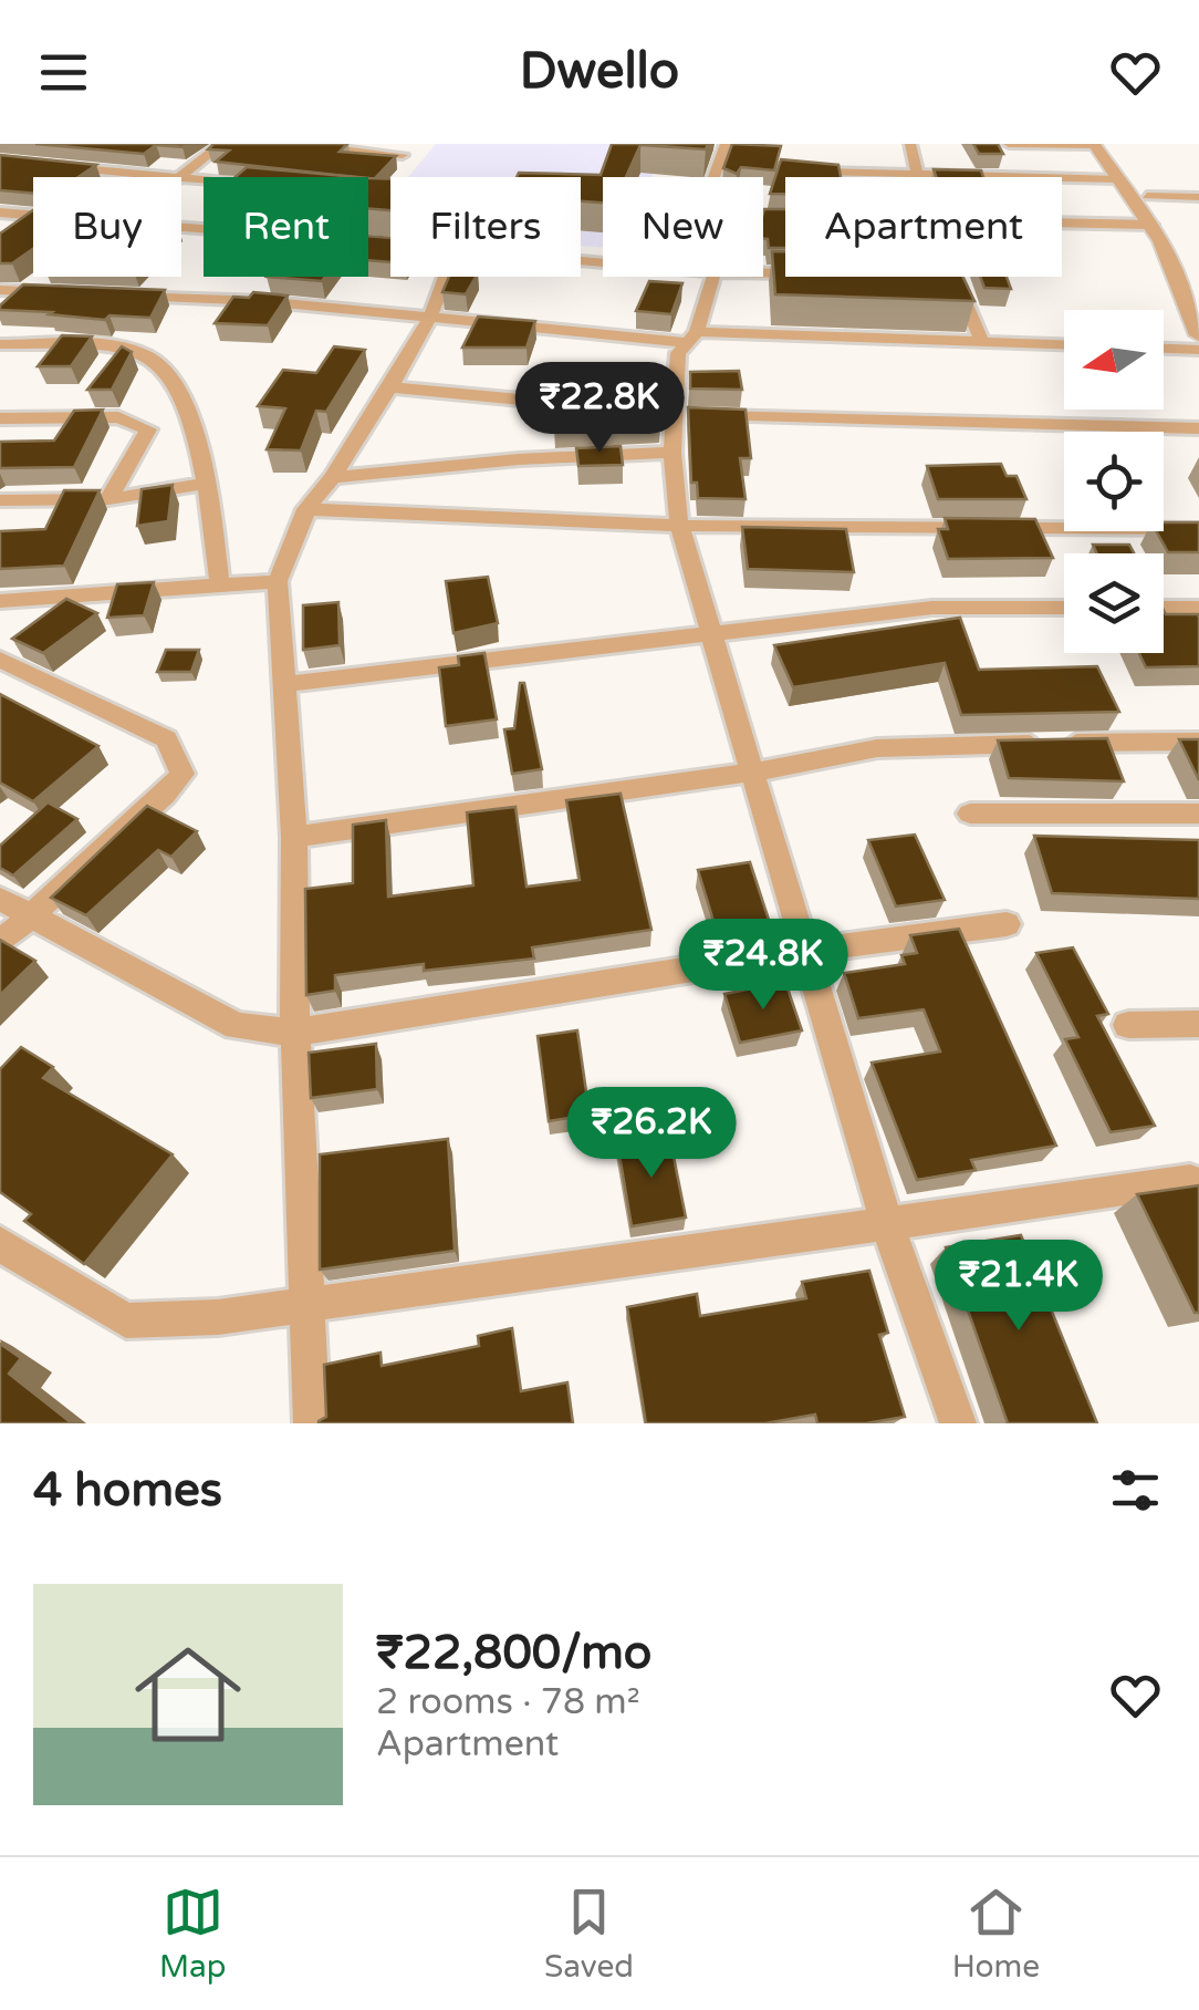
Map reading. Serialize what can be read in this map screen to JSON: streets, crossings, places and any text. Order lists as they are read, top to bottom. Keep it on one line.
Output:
{"north":"left","page":{"header":"Dwello","chip":["Buy","Rent","Filters","New","Apartment"],"price":["₹22.8K","₹24.8K","₹26.2K","₹21.4K"],"heading":"4 homes","list":[{"name":"₹22,800/mo","note":"2 rooms · 78 m² · Apartment"}],"tabs":["Map","Saved","Home"]}}
